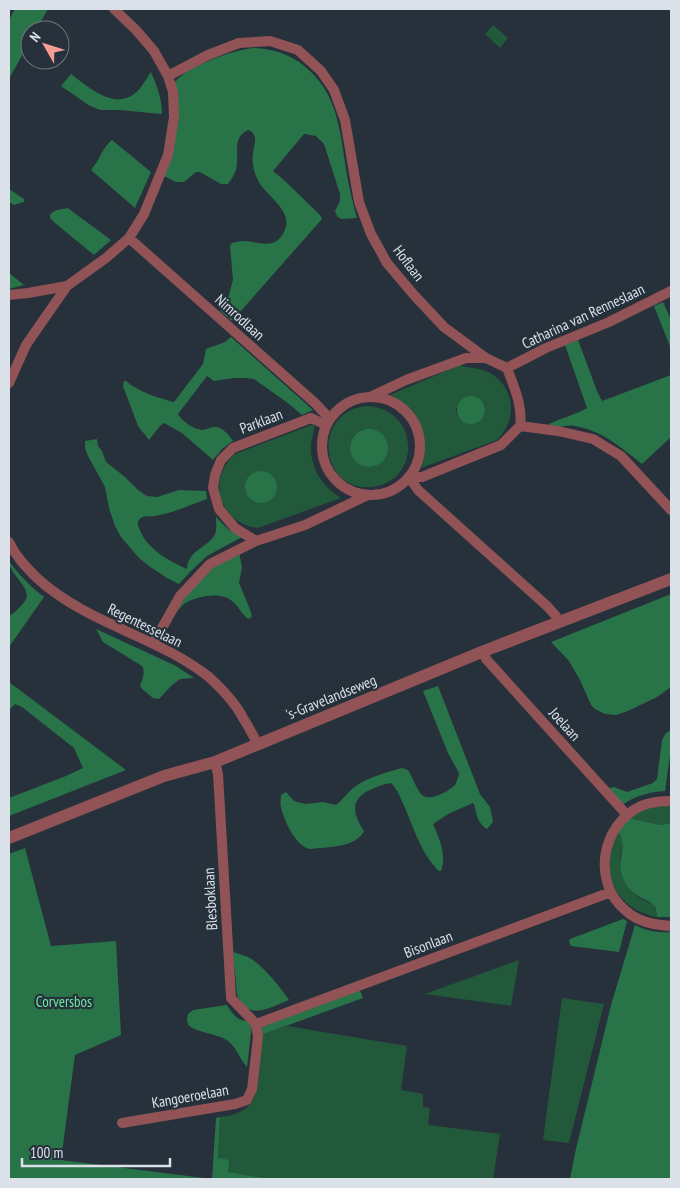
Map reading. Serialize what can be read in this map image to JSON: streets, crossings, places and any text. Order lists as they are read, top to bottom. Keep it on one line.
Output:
{"streets":{"street":["Hoflaan","Catharina van Renneslaan","Nimrodlaan","Parklaan","Regentesselaan","'s-Gravelandseweg","Joelaan","Blesboklaan","Bisonlaan","Kangoeroelaan"]},"crossings":[["Hoflaan","Catharina van Renneslaan"],["Nimrodlaan","Parklaan"],["Regentesselaan","'s-Gravelandseweg"],["'s-Gravelandseweg","Joelaan"],["'s-Gravelandseweg","Blesboklaan"],["Blesboklaan","Bisonlaan"],["Blesboklaan","Kangoeroelaan"],["Bisonlaan","Kangoeroelaan"]],"parks":["Corversbos"],"scale_bar":"100 m","north":"top left"}
